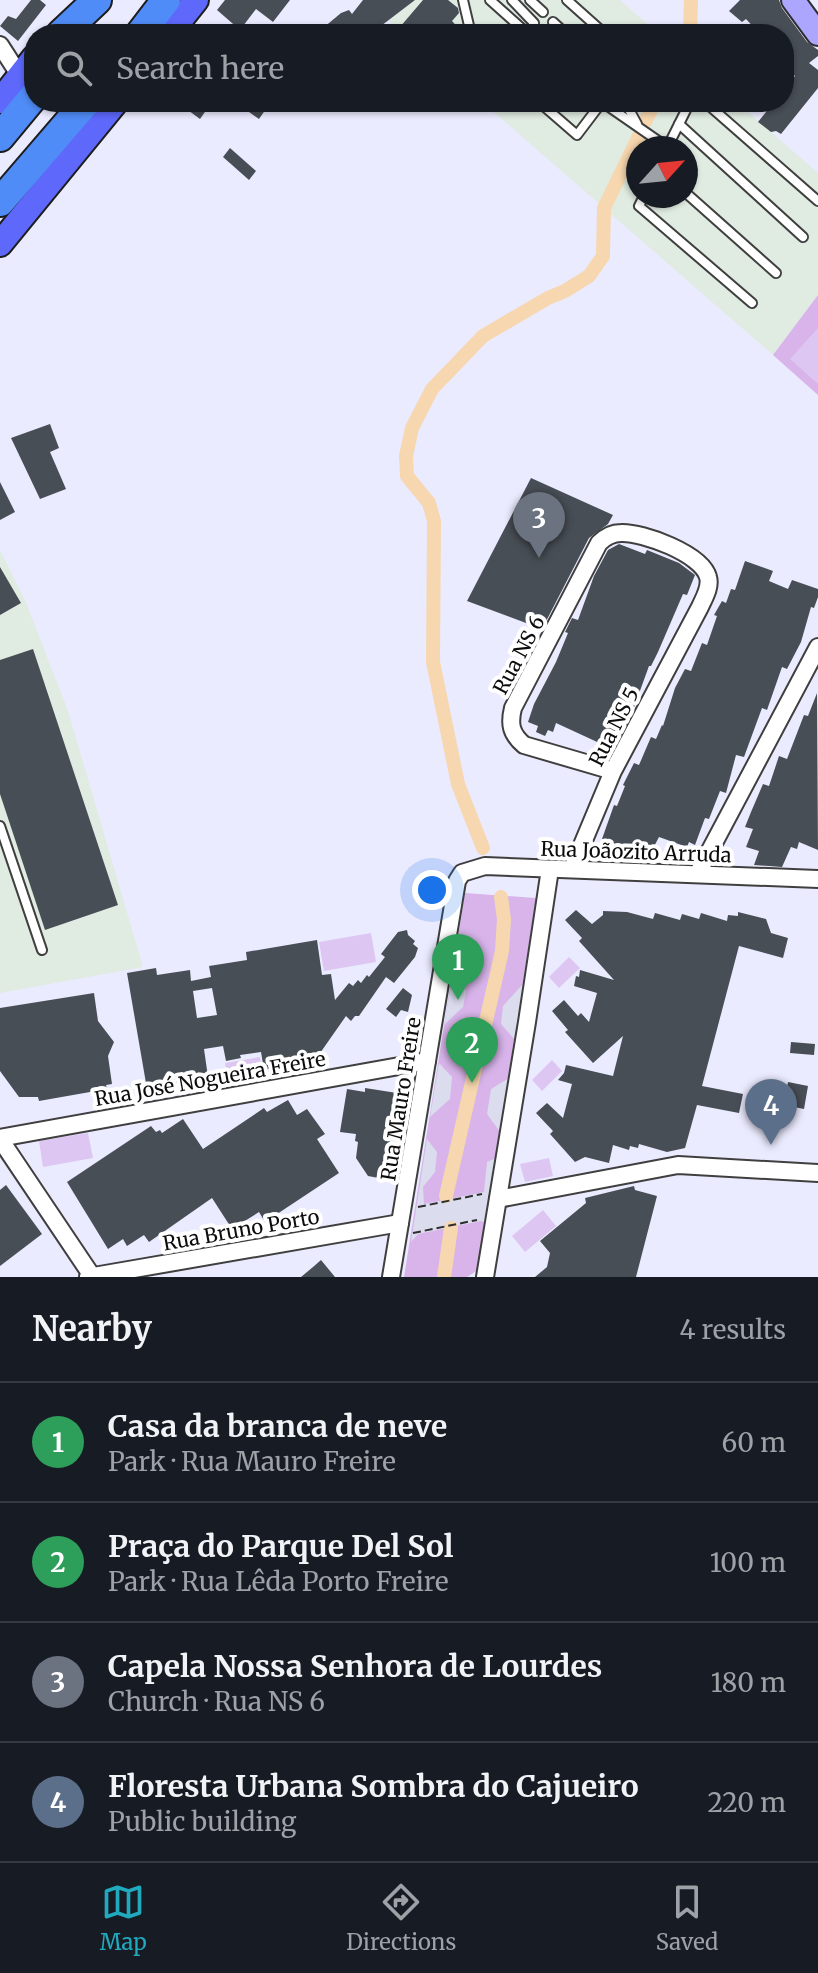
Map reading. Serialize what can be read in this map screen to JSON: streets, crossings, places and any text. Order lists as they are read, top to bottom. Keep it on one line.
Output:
{"streets":{"street":["Rua NS 6","Rua NS 5","Rua Joãozito Arruda","Rua José Nogueira Freire","Rua Mauro Freire","Rua Bruno Porto"]},"crossings":[["Rua NS 6","Rua NS 5"],["Rua NS 5","Rua Joãozito Arruda"],["Rua Joãozito Arruda","Rua Mauro Freire"],["Rua José Nogueira Freire","Rua Mauro Freire"],["Rua Mauro Freire","Rua Bruno Porto"]],"north":"top right","page":{"search":"Search here","pins":["3","1","2","4"],"heading":["Nearby","4 results"],"list":[{"mark":"1","name":"Casa da branca de neve","note":"Park · Rua Mauro Freire","value":"60 m"},{"mark":"2","name":"Praça do Parque Del Sol","note":"Park · Rua Lêda Porto Freire","value":"100 m"},{"mark":"3","name":"Capela Nossa Senhora de Lourdes","note":"Church · Rua NS 6","value":"180 m"},{"mark":"4","name":"Floresta Urbana Sombra do Cajueiro","note":"Public building","value":"220 m"}],"nav":["Map","Directions","Saved"]}}
